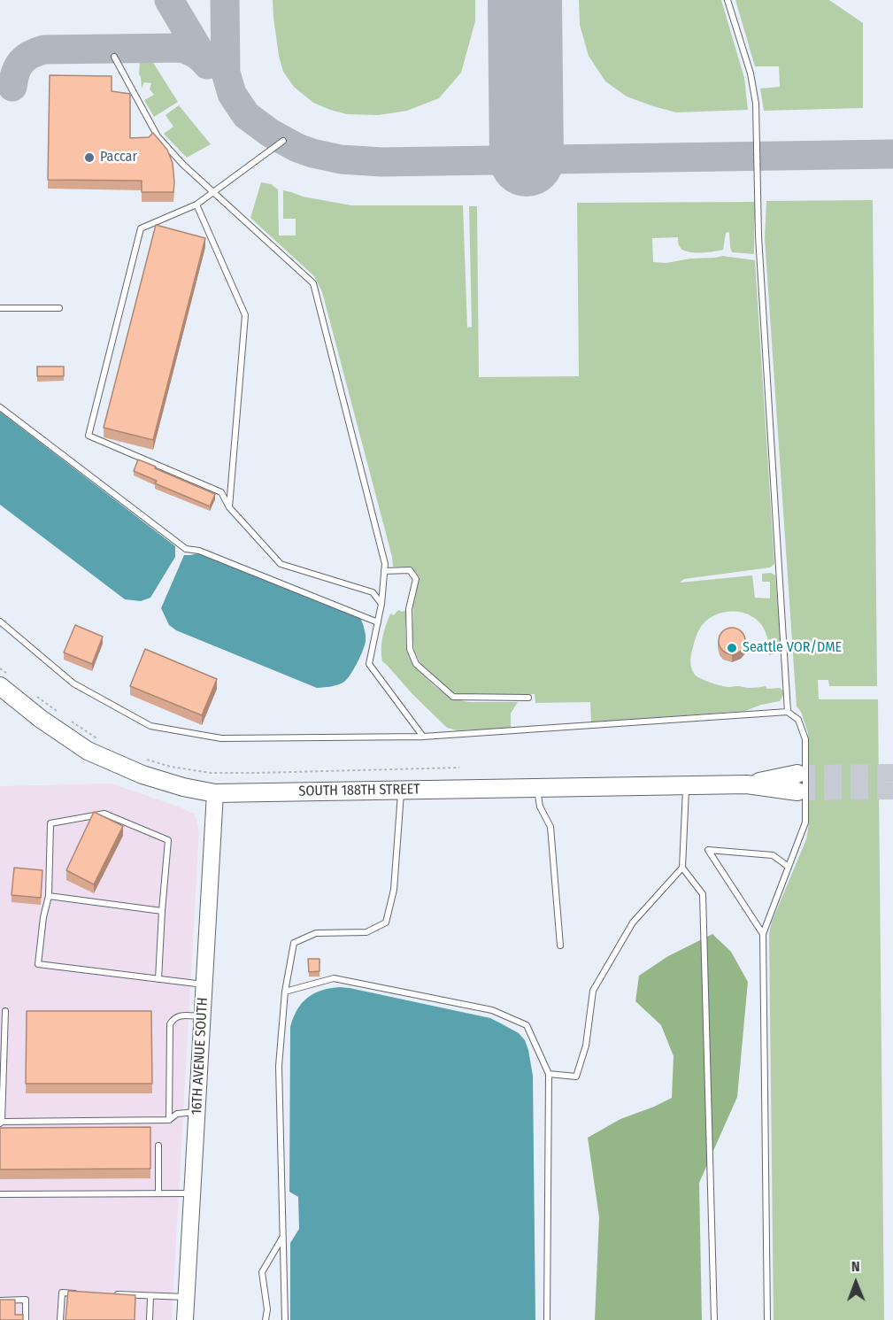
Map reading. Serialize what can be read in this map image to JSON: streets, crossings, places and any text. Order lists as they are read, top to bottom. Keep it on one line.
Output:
{"streets":{"main road":["SOUTH 188TH STREET"],"street":["16TH AVENUE SOUTH"]},"crossings":[["SOUTH 188TH STREET","16TH AVENUE SOUTH"]],"places":["Paccar","Seattle VOR/DME"],"north":"top"}
